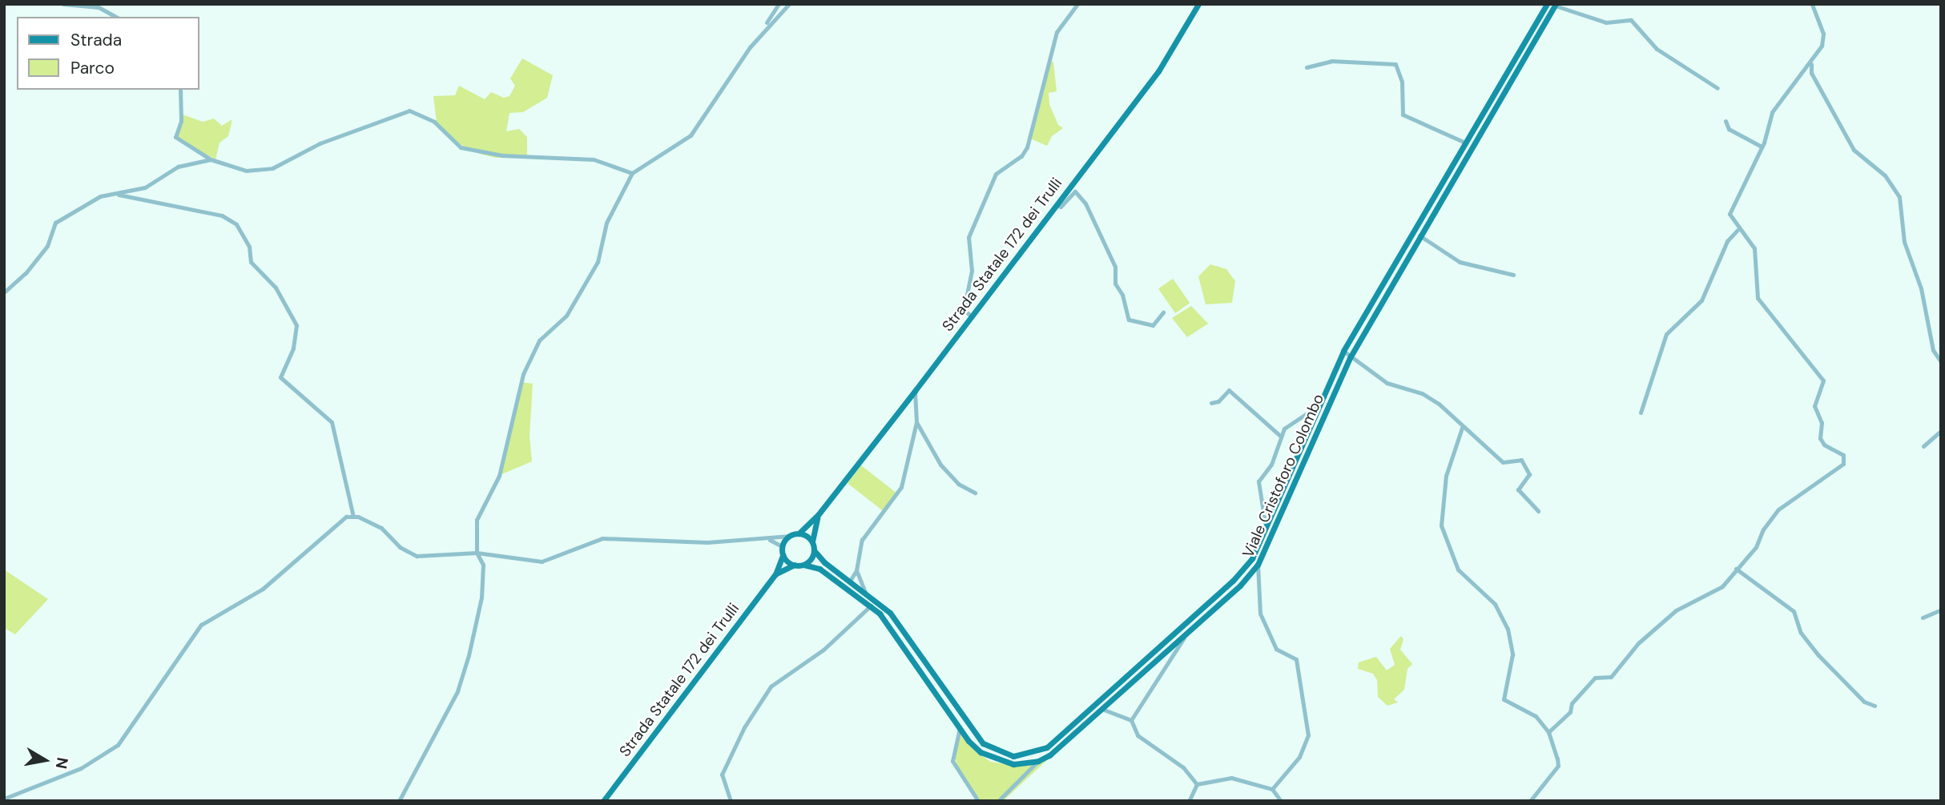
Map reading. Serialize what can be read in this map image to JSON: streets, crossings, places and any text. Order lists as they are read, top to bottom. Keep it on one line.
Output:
{"streets":{"main road":["Strada Statale 172 dei Trulli","Viale Cristoforo Colombo"]},"crossings":[["Strada Statale 172 dei Trulli","Viale Cristoforo Colombo"]],"legend":["Strada","Parco"],"north":"right"}
